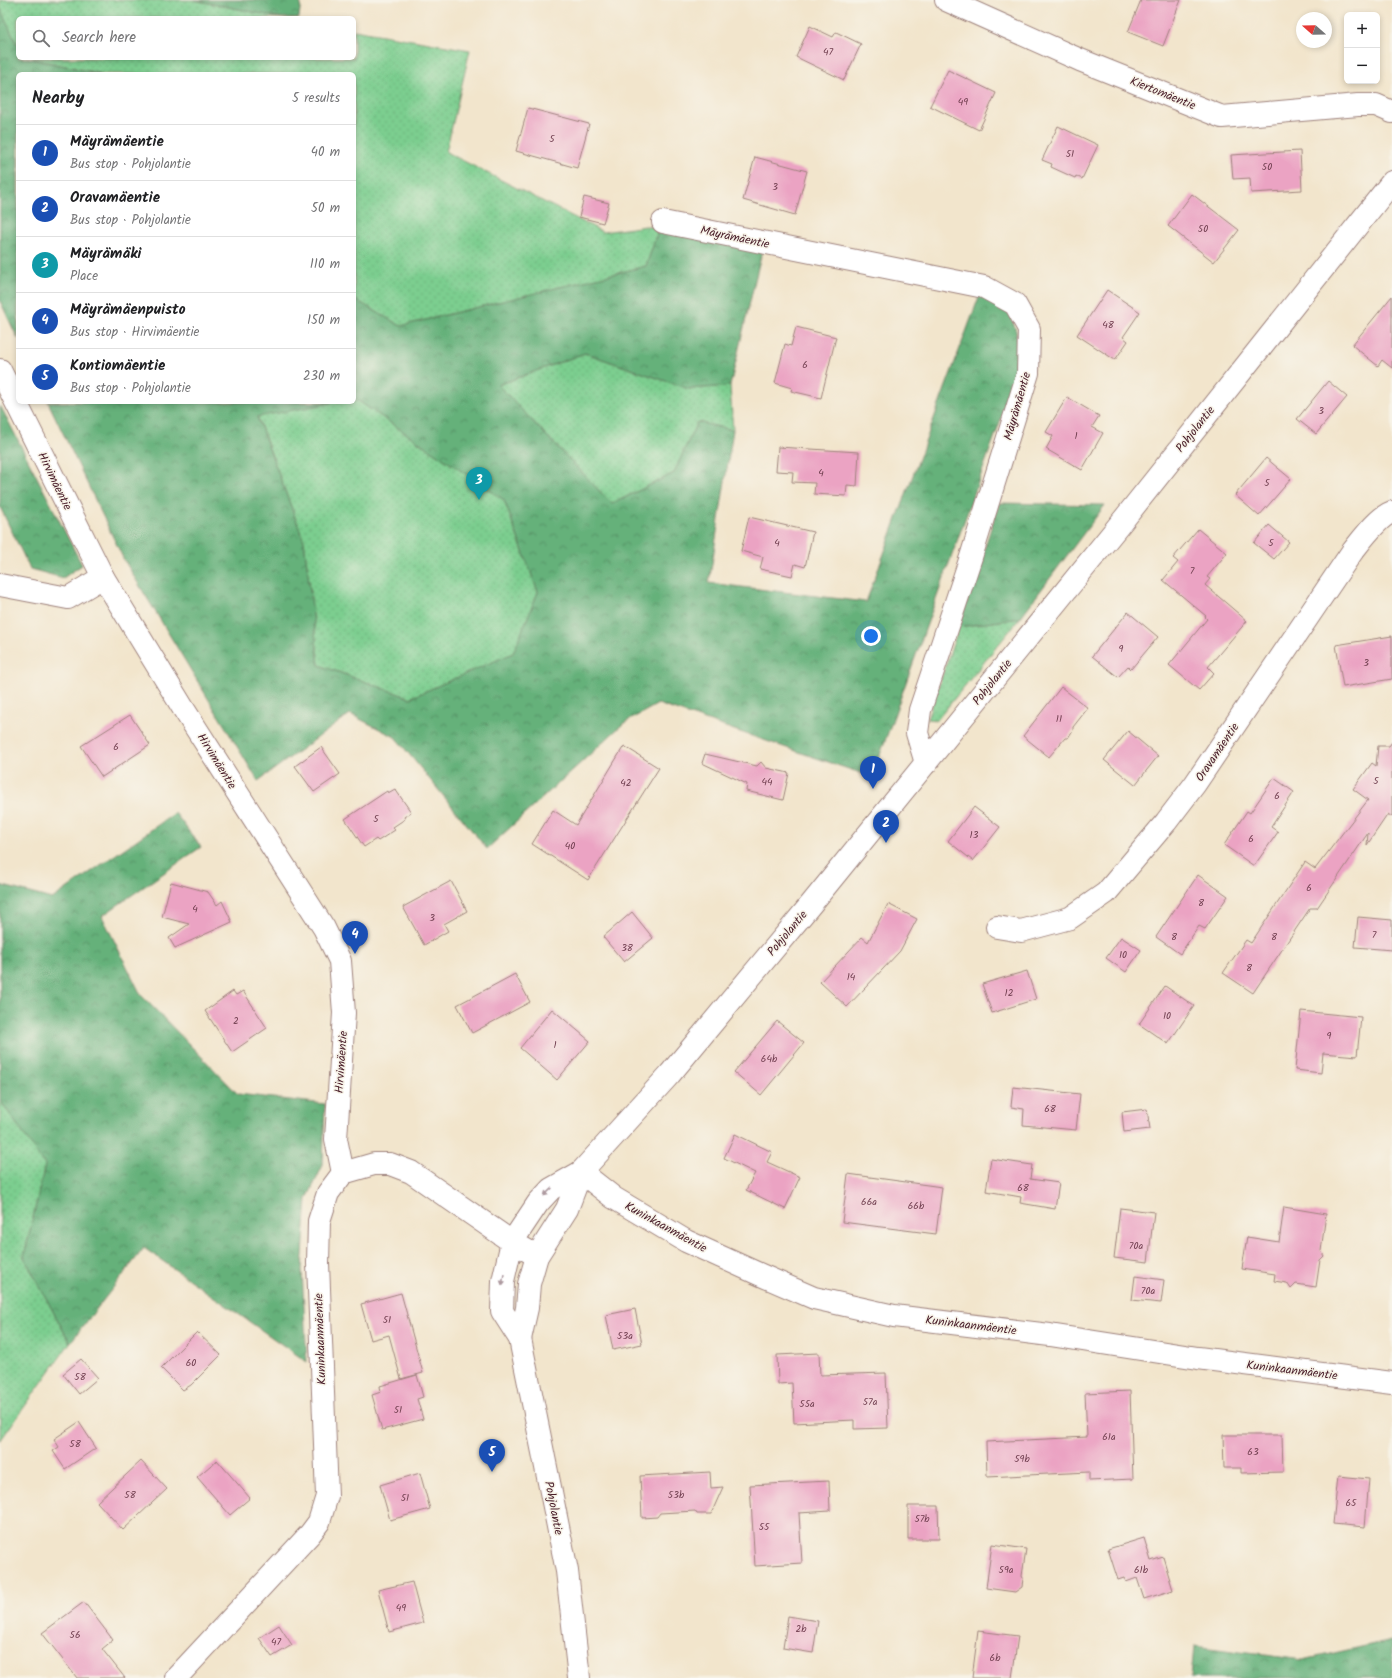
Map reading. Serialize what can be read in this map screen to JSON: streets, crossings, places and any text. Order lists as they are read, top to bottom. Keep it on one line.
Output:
{"streets":{"street":["Kiertomäentie","Mäyrämäentie","Pohjolantie","Hirvimäentie","Oravamäentie","Kuninkaanmäentie"]},"crossings":[["Mäyrämäentie","Pohjolantie"],["Pohjolantie","Kuninkaanmäentie"],["Hirvimäentie","Kuninkaanmäentie"]],"house_numbers":["47","49","5","51","50","3","50","48","6","3","1","4","5","4","5","7","9","3","11","6","5","44","42","6","5","13","6","40","6","8","4","3","7","8","8","38","10","8","14","12","10","2","9","1","64b","68","68","66a","66b","70a","70a","51","53a","60","58","57a","55a","51","61a","58","63","59b","58","53b","51","65","57b","55","59a","61b","49","2b","56","47","6b"],"north":"left","page":{"map_buttons":["+","−"],"search":"Search here","heading":["Nearby","5 results"],"list":[{"mark":"1","name":"Mäyrämäentie","note":"Bus stop · Pohjolantie","value":"40 m"},{"mark":"2","name":"Oravamäentie","note":"Bus stop · Pohjolantie","value":"50 m"},{"mark":"3","name":"Mäyrämäki","note":"Place","value":"110 m"},{"mark":"4","name":"Mäyrämäenpuisto","note":"Bus stop · Hirvimäentie","value":"150 m"},{"mark":"5","name":"Kontiomäentie","note":"Bus stop · Pohjolantie","value":"230 m"}],"pins":["3","1","2","4","5"]}}
